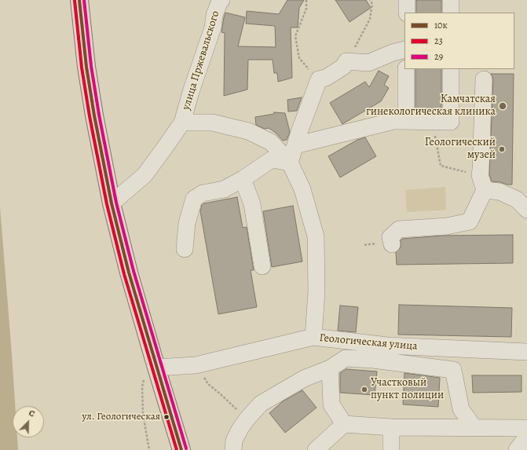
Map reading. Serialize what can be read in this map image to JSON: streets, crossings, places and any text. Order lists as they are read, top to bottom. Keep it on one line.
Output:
{"streets":{"street":["улица Пржевальского","Геологическая улица"]},"crossings":[["улица Пржевальского","Геологическая улица"]],"places":["Камчатская гинекологическая клиника","Геологический музей","Участковый пункт полиции","ул. Геологическая"],"lines":["transit line 10к","transit line 29","transit line 23"],"legend":["10к","23","29"],"north":"top right"}
